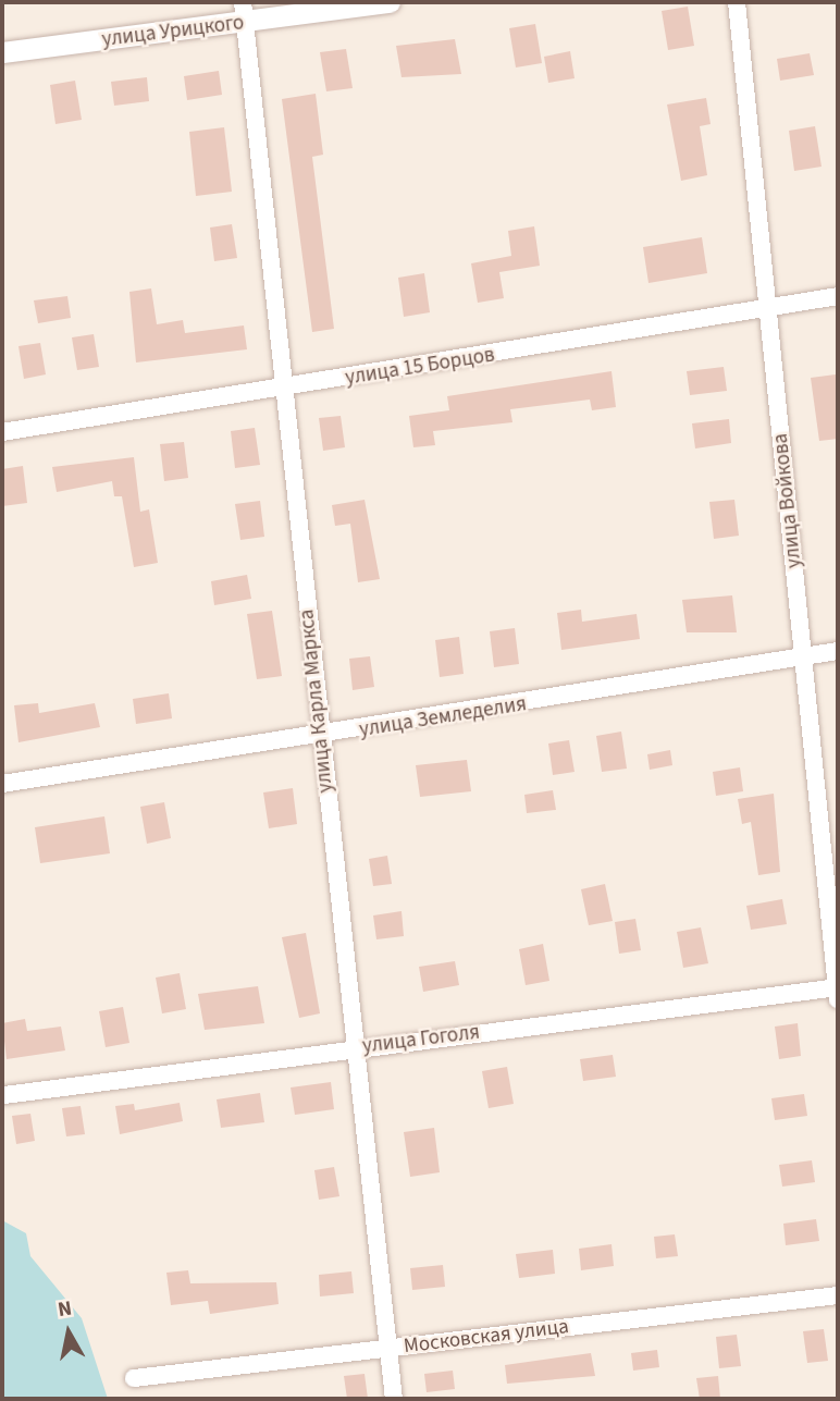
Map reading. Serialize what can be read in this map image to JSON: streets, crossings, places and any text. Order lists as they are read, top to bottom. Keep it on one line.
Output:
{"streets":{"street":["улица Урицкого","улица 15 Борцов","улица Войкова","улица Карла Маркса","улица Земледелия","улица Гоголя","Московская улица"]},"crossings":[["улица Урицкого","улица Карла Маркса"],["улица 15 Борцов","улица Войкова"],["улица 15 Борцов","улица Карла Маркса"],["улица Войкова","улица Земледелия"],["улица Войкова","улица Гоголя"],["улица Карла Маркса","улица Земледелия"],["улица Карла Маркса","улица Гоголя"],["улица Карла Маркса","Московская улица"]],"north":"top"}
